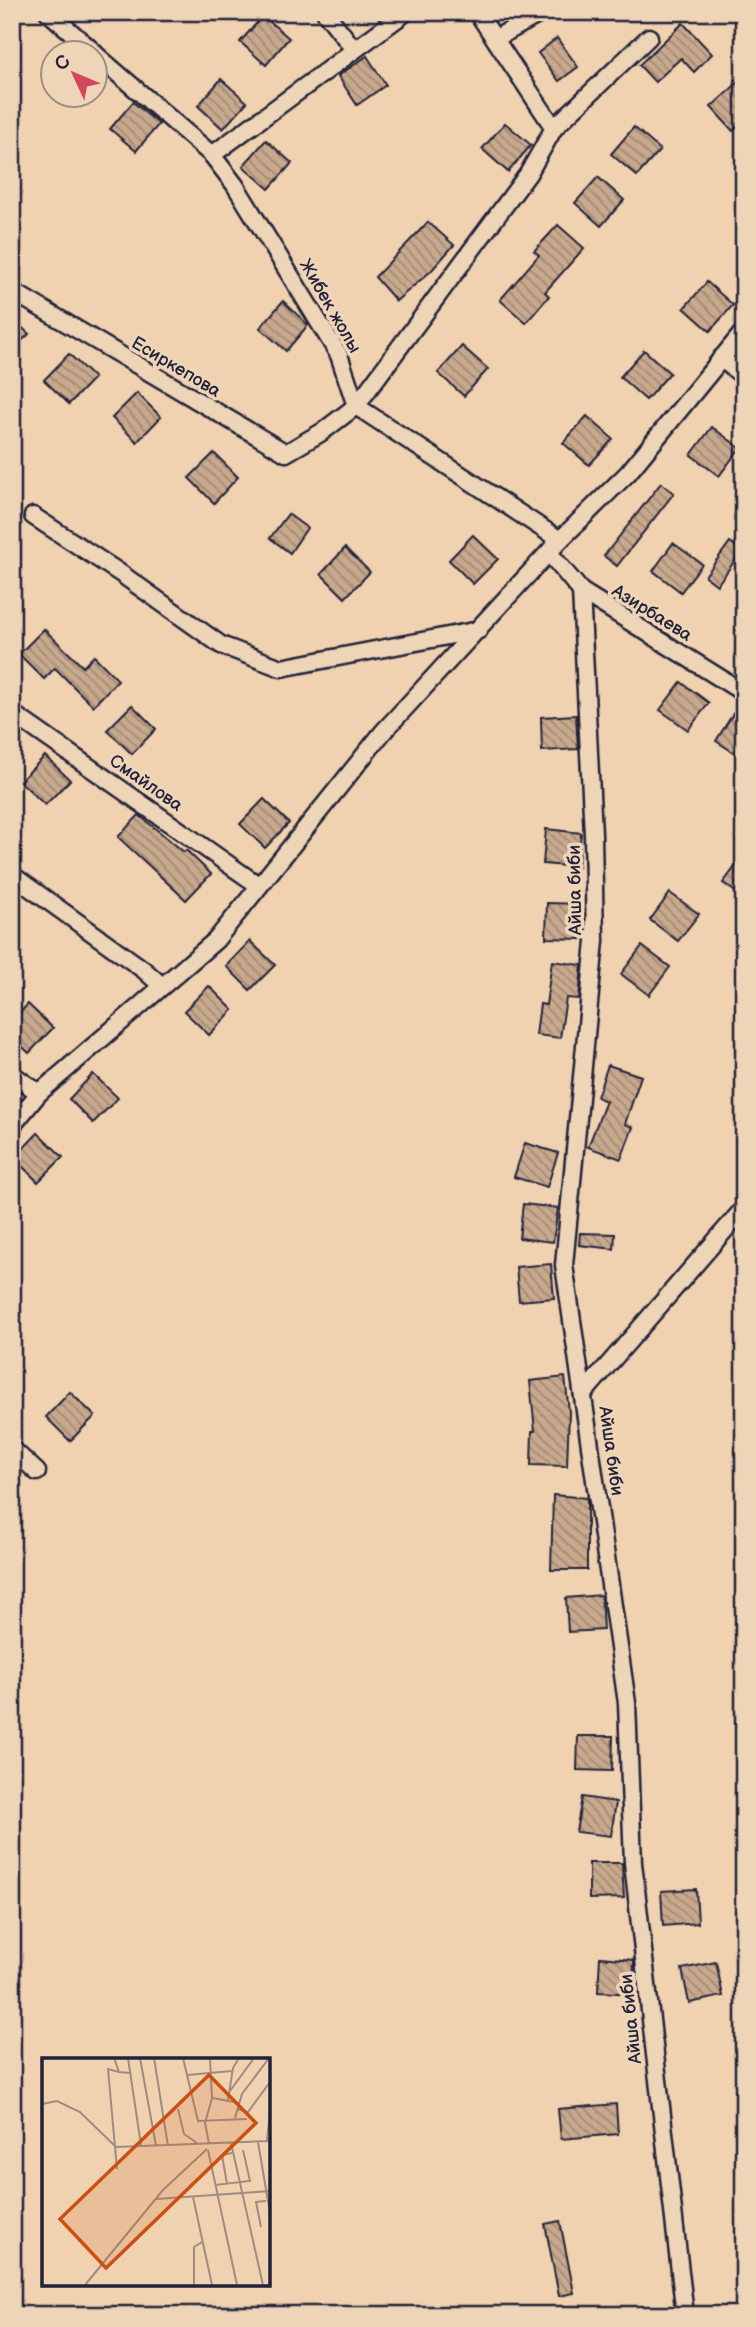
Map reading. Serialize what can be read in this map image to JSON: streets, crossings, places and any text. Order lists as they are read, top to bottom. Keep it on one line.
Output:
{"streets":{"street":["Жибек жолы","Есиркепова","Азирбаева","Смайлова","Айша биби"]},"crossings":[["Жибек жолы","Есиркепова"],["Азирбаева","Айша биби"]],"north":"top left"}
